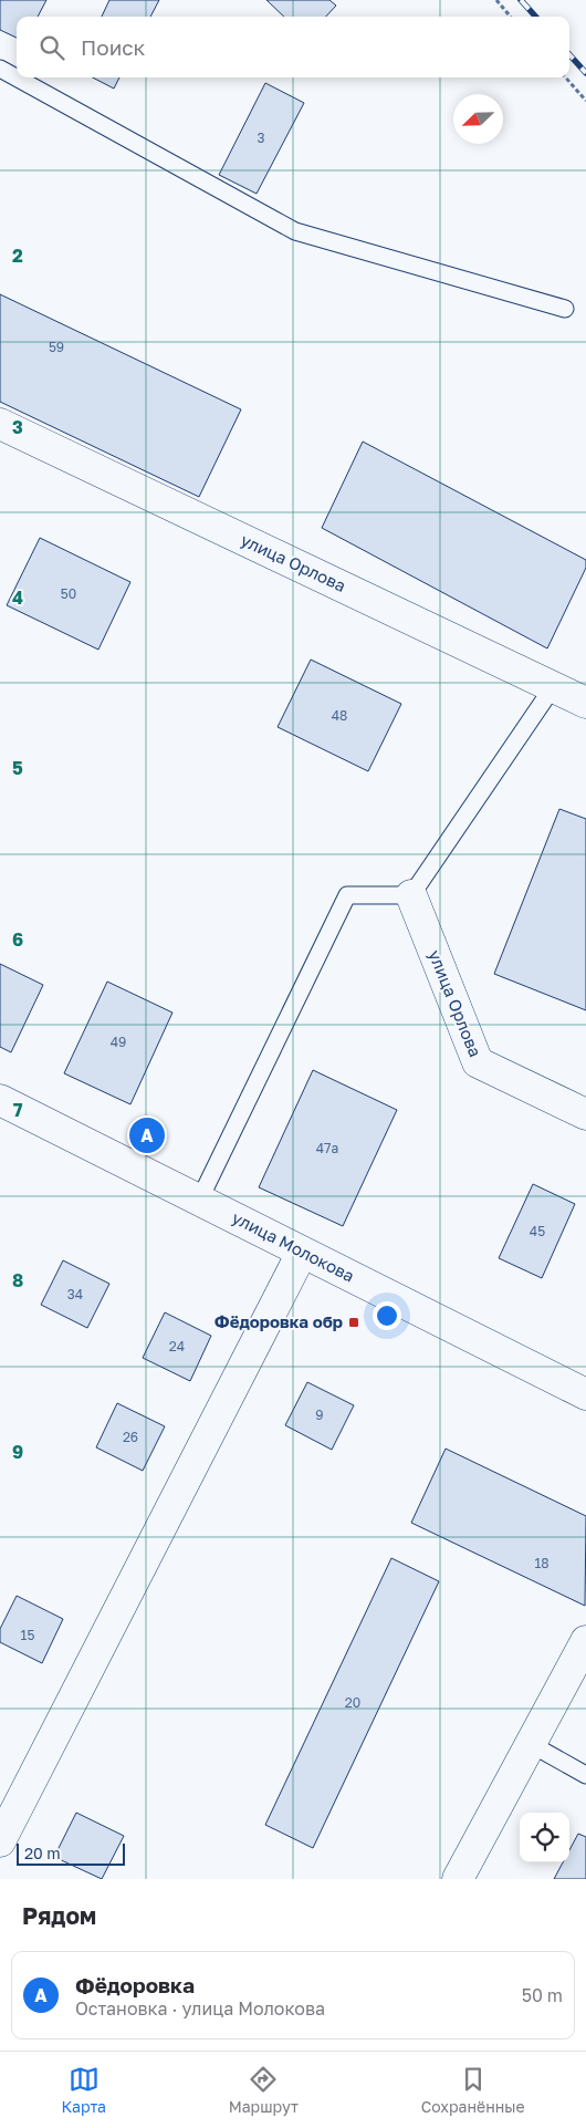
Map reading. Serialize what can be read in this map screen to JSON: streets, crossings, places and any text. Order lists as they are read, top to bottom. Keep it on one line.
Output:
{"streets":{"street":["улица Орлова","улица Молокова"]},"places":{"transit":["Фёдоровка обр"]},"house_numbers":["3","59","50","48","49","47а","45","34","24","9","26","18","15","20"],"scale_bar":"20 m","north":"bottom left","page":{"search":"Поиск","pins":"A","scale":"20 m","heading":"Рядом","list":[{"mark":"A","name":"Фёдоровка","note":"Остановка · улица Молокова","value":"50 m"}],"nav":["Карта","Маршрут","Сохранённые"]},"grid":{"rows":["2","3","4","5","6","7","8","9"]}}
